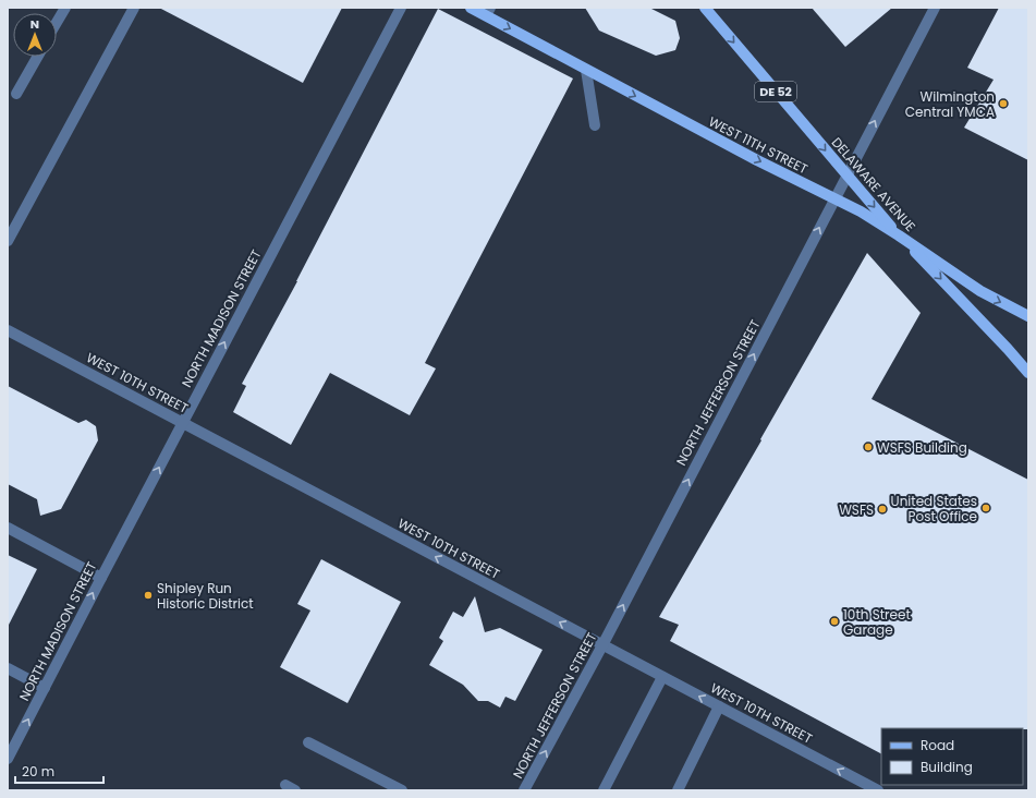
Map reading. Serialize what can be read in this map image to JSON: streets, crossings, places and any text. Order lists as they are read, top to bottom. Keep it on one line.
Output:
{"streets":{"main road":["DE 52","WEST 11TH STREET","DELAWARE AVENUE"],"street":["NORTH MADISON STREET","WEST 10TH STREET","NORTH JEFFERSON STREET"]},"crossings":[["WEST 11TH STREET","DELAWARE AVENUE"],["WEST 11TH STREET","NORTH JEFFERSON STREET"],["DELAWARE AVENUE","NORTH JEFFERSON STREET"],["NORTH MADISON STREET","WEST 10TH STREET"],["WEST 10TH STREET","NORTH JEFFERSON STREET"]],"one_way":["WEST 11TH STREET","DELAWARE AVENUE","NORTH MADISON STREET","WEST 10TH STREET","NORTH JEFFERSON STREET"],"places":["Wilmington Central YMCA","WSFS Building","United States Post Office","WSFS","Shipley Run Historic District","10th Street Garage"],"legend":["Road","Building"],"scale_bar":"20 m","north":"top"}
